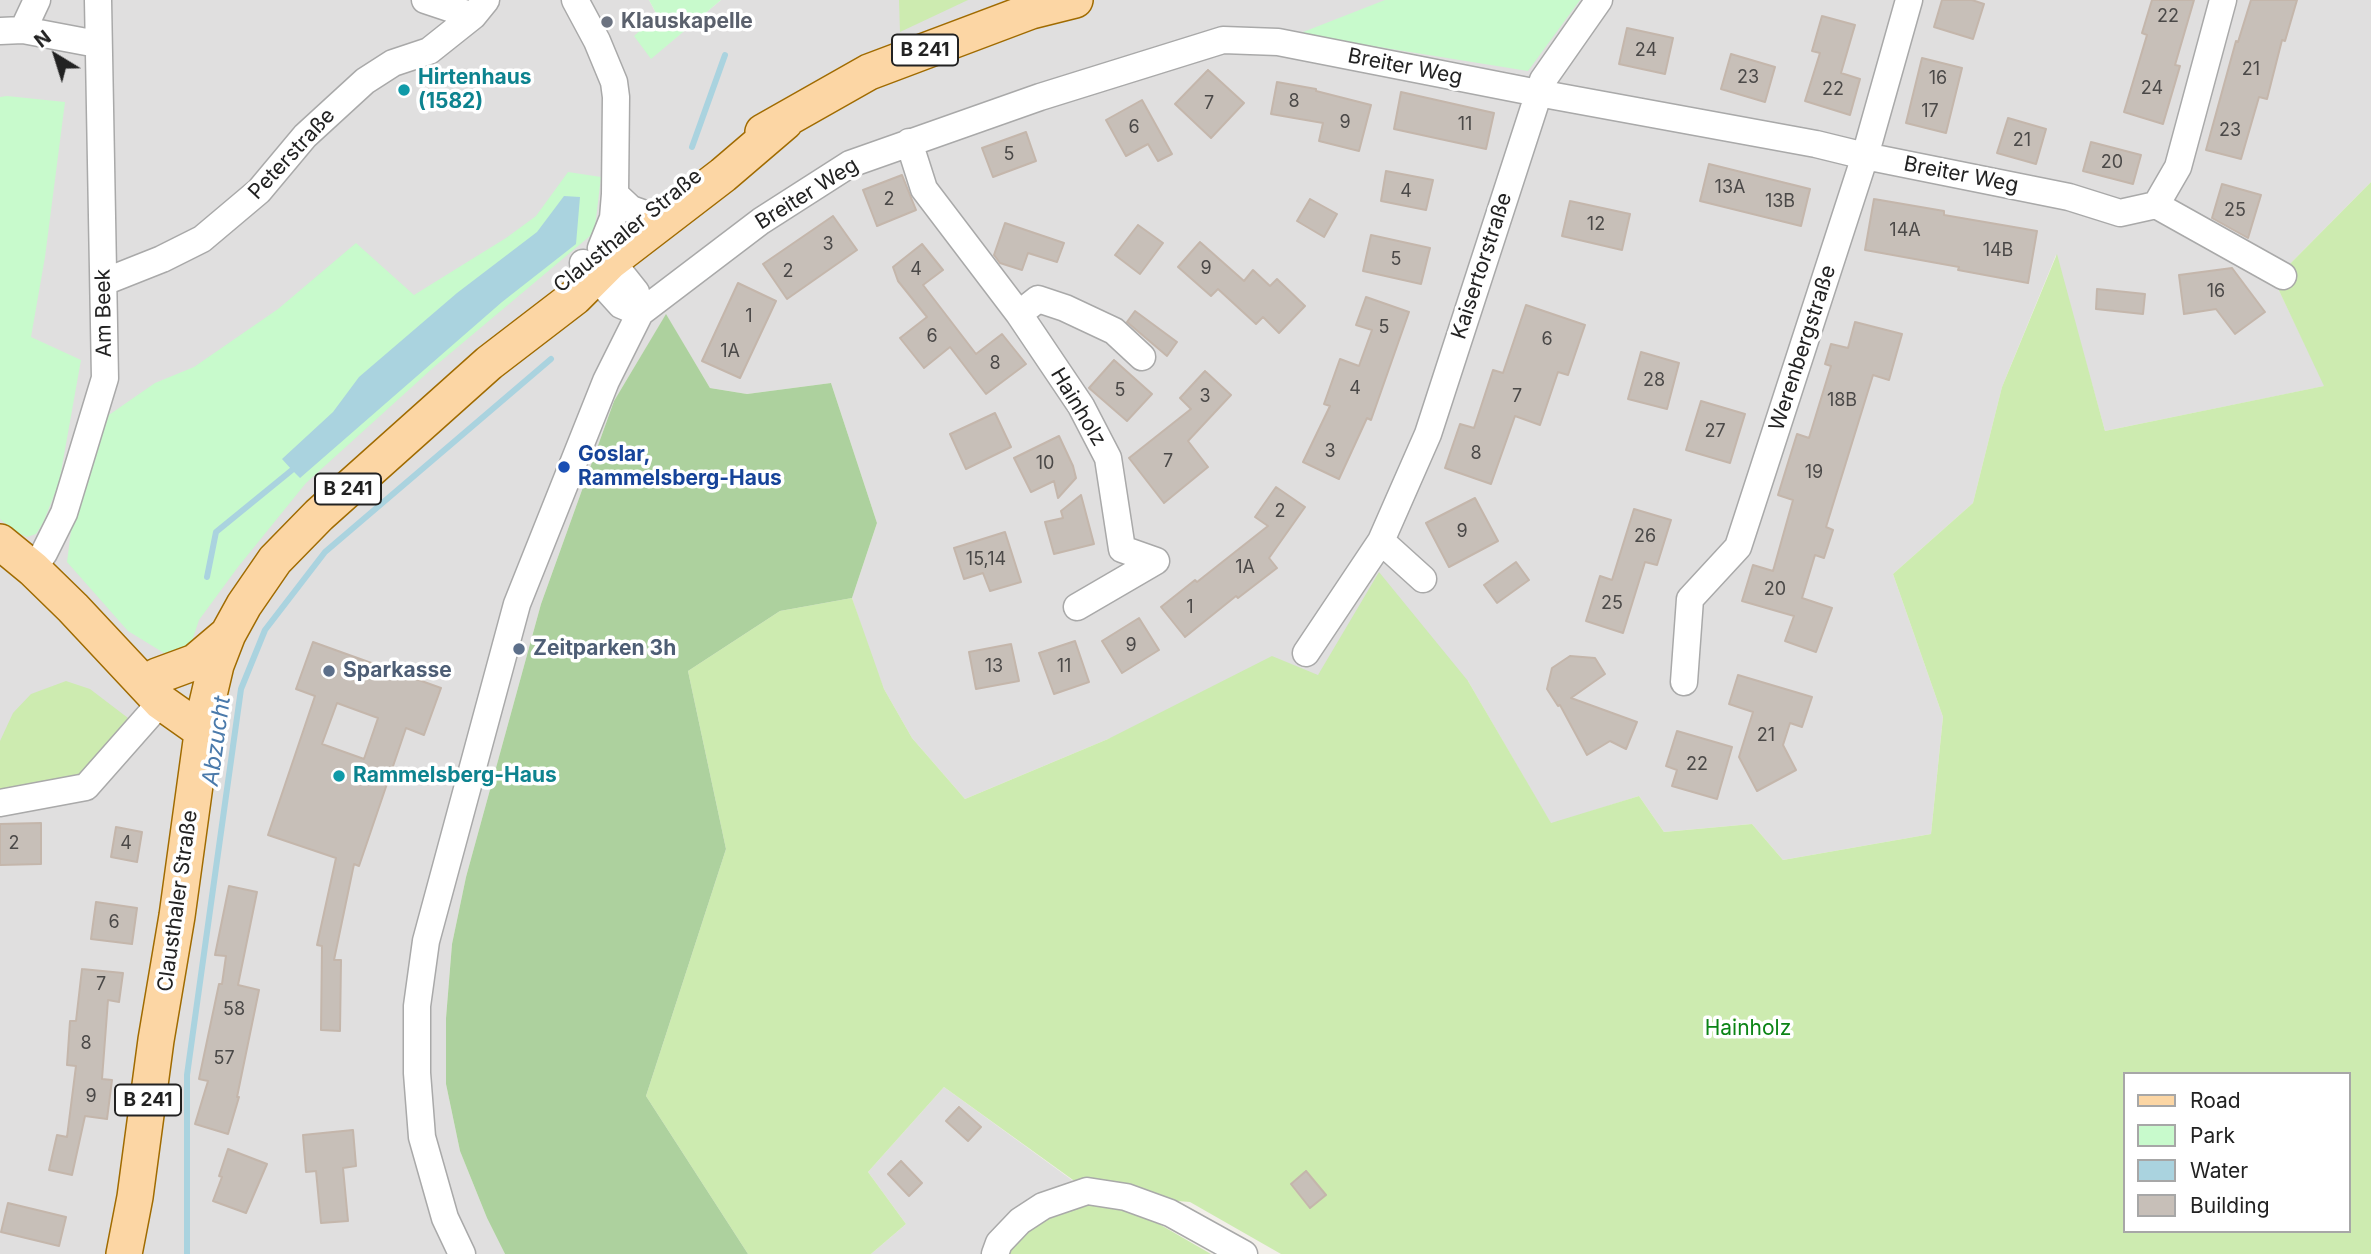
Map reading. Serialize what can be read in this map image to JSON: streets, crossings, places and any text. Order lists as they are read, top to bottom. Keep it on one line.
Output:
{"streets":{"main road":["B 241","Clausthaler Straße"],"street":["Breiter Weg","Peterstraße","Kaisertorstraße","Am Beek","Werenbergstraße","Hainholz"]},"crossings":[["Breiter Weg","Kaisertorstraße"],["Breiter Weg","Werenbergstraße"],["Breiter Weg","Hainholz"],["Peterstraße","Am Beek"]],"water":["Abzucht"],"parks":["Hainholz"],"places":["Klauskapelle","Hirtenhaus (1582)","Goslar, Rammelsberg-Haus","Zeitparken 3h","Sparkasse","Rammelsberg-Haus"],"house_numbers":["22","24","21","23","16","24","22","8","7","17","9","11","6","23","21","5","20","13A","4","2","13B","25","12","14A","3","14B","5","9","4","2","16","1","5","6","6","1A","8","28","4","5","3","7","18B","27","3","8","7","10","19","2","9","26","15,14","1A","20","25","1","9","13","11","21","22","2","4","6","7","58","8","57","9"],"legend":["Road","Park","Water","Building"],"north":"top left"}
